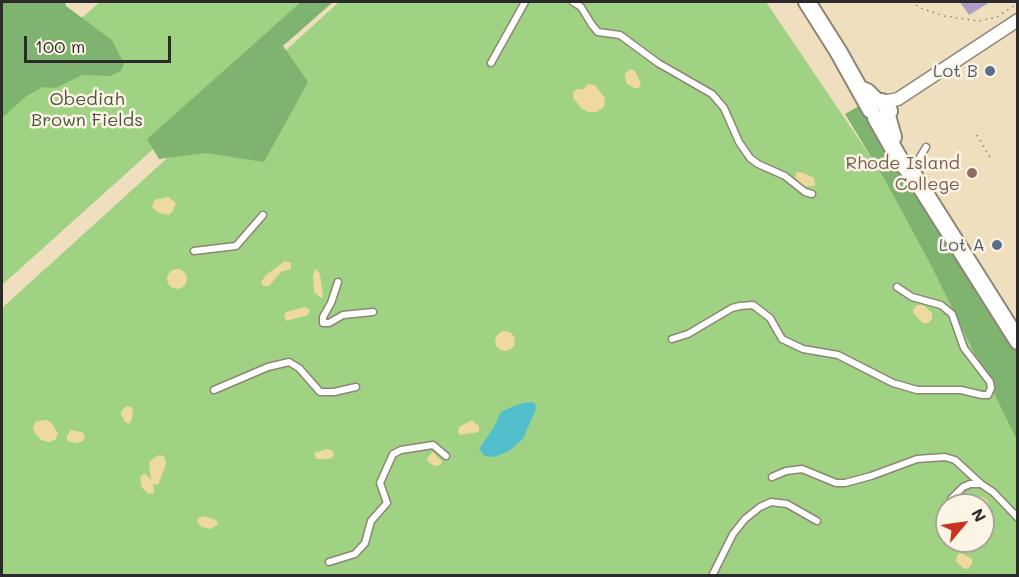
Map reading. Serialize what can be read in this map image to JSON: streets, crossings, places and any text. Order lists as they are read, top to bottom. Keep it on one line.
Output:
{"parks":["Obediah Brown Fields"],"places":["Lot B","Rhode Island College","Lot A"],"scale_bar":"100 m","north":"top right"}
